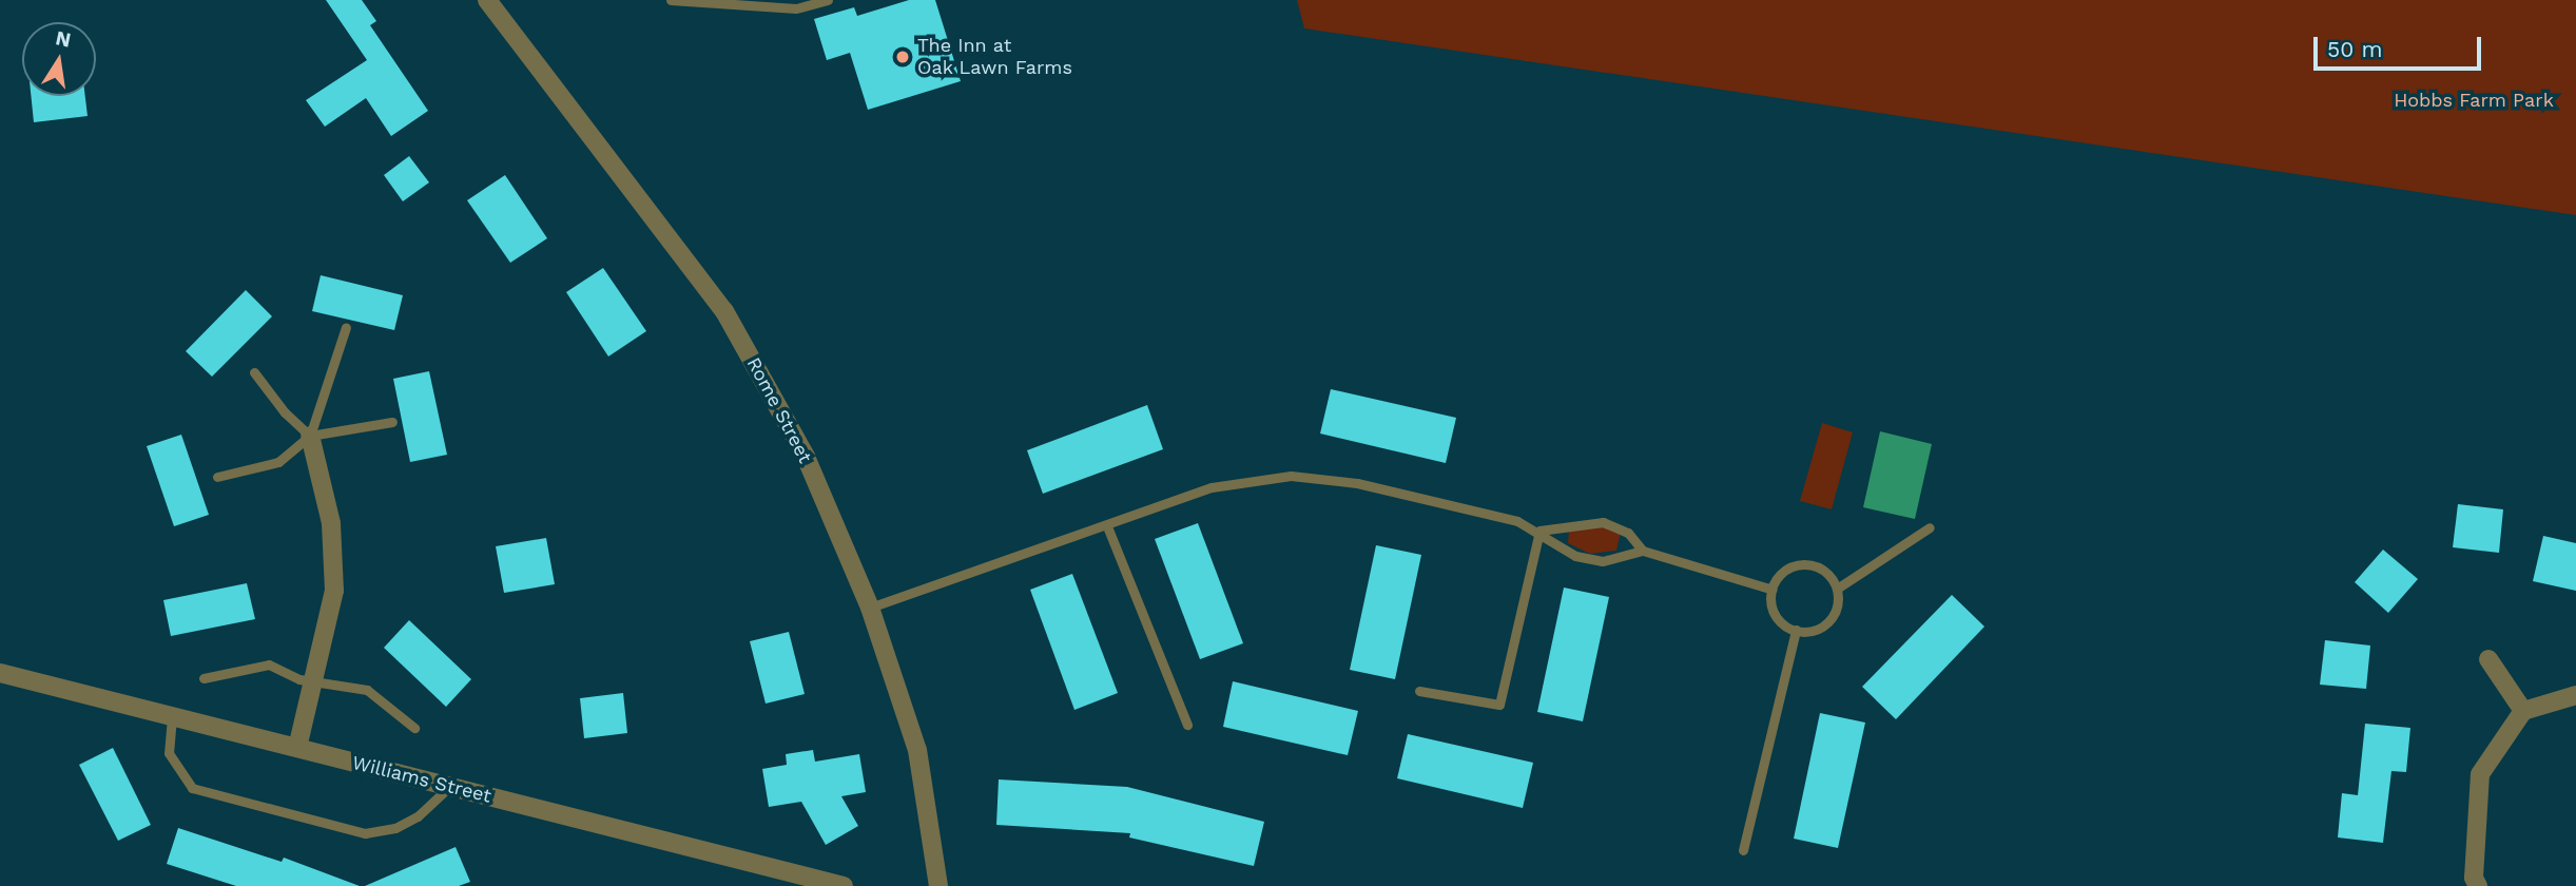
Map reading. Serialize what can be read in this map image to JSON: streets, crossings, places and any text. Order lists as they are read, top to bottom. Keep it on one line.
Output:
{"streets":{"street":["Rome Street","Williams Street"]},"parks":["Hobbs Farm Park"],"places":["The Inn at Oak Lawn Farms"],"scale_bar":"50 m","north":"top"}
